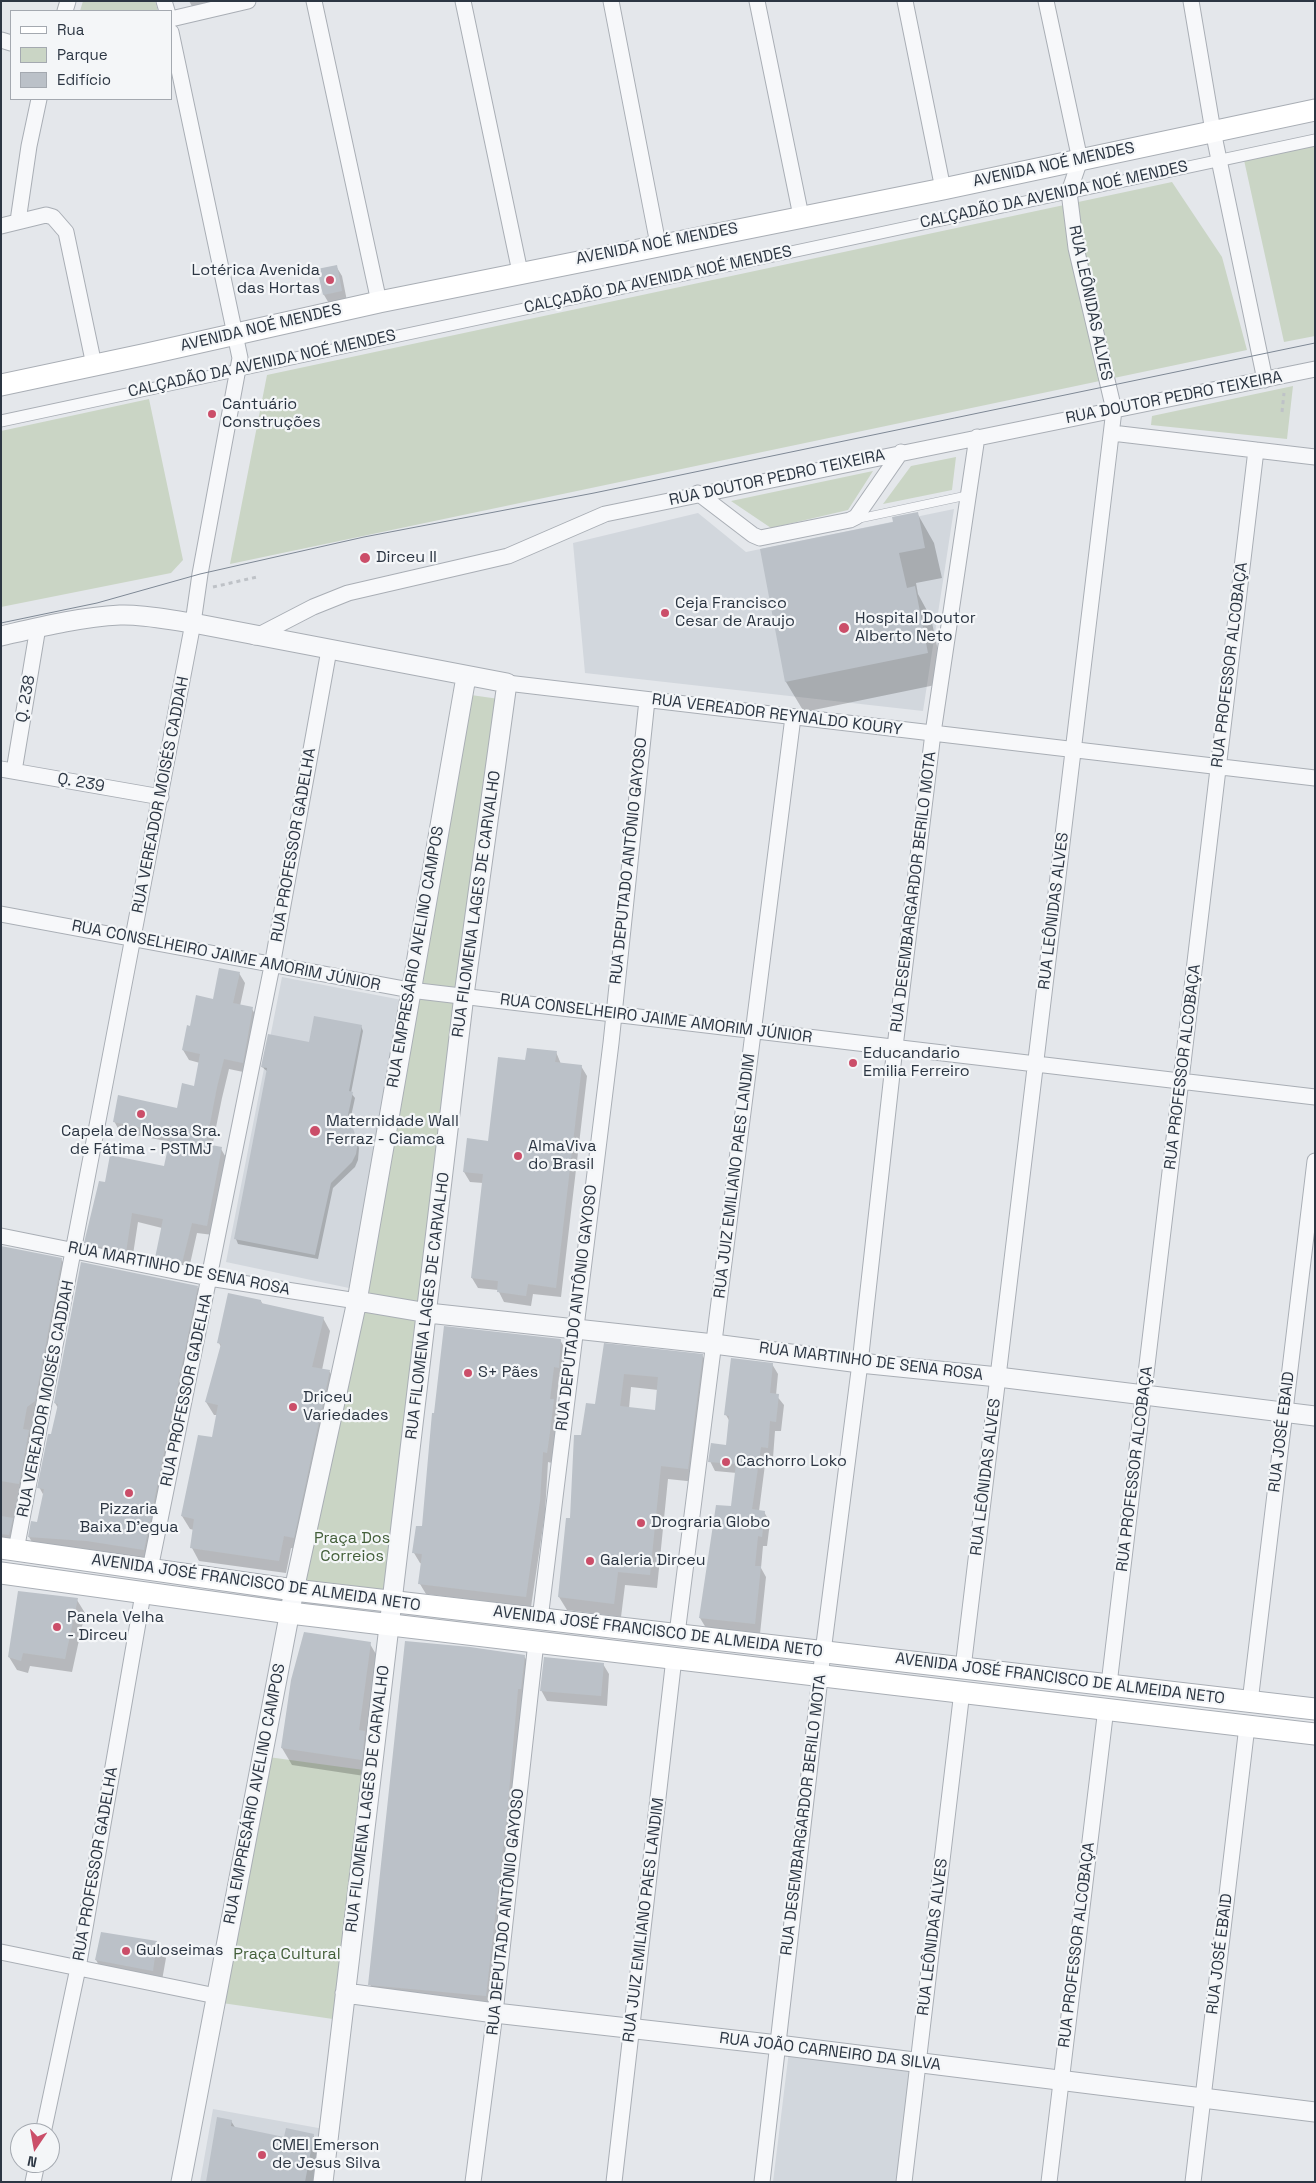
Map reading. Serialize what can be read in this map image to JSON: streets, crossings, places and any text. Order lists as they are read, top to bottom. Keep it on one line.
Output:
{"streets":{"main road":["AVENIDA NOÉ MENDES","AVENIDA JOSÉ FRANCISCO DE ALMEIDA NETO"],"street":["CALÇADÃO DA AVENIDA NOÉ MENDES","RUA LEÔNIDAS ALVES","RUA DOUTOR PEDRO TEIXEIRA","RUA PROFESSOR ALCOBAÇA","Q. 238","RUA VEREADOR REYNALDO KOURY","Q. 239","RUA VEREADOR MOISÉS CADDAH","RUA PROFESSOR GADELHA","RUA DEPUTADO ANTÔNIO GAYOSO","RUA DESEMBARGARDOR BERILO MOTA","RUA FILOMENA LAGES DE CARVALHO","RUA CONSELHEIRO JAIME AMORIM JÚNIOR","RUA EMPRESÁRIO AVELINO CAMPOS","RUA JUIZ EMILIANO PAES LANDIM","RUA MARTINHO DE SENA ROSA","RUA JOSÉ EBAID","RUA JOÃO CARNEIRO DA SILVA"]},"crossings":[["AVENIDA NOÉ MENDES","RUA LEÔNIDAS ALVES"],["AVENIDA NOÉ MENDES","RUA VEREADOR MOISÉS CADDAH"],["CALÇADÃO DA AVENIDA NOÉ MENDES","RUA LEÔNIDAS ALVES"],["CALÇADÃO DA AVENIDA NOÉ MENDES","RUA VEREADOR MOISÉS CADDAH"],["RUA LEÔNIDAS ALVES","RUA DOUTOR PEDRO TEIXEIRA"],["RUA LEÔNIDAS ALVES","RUA VEREADOR REYNALDO KOURY"],["RUA LEÔNIDAS ALVES","RUA CONSELHEIRO JAIME AMORIM JÚNIOR"],["RUA LEÔNIDAS ALVES","RUA MARTINHO DE SENA ROSA"],["RUA LEÔNIDAS ALVES","AVENIDA JOSÉ FRANCISCO DE ALMEIDA NETO"],["RUA LEÔNIDAS ALVES","RUA JOÃO CARNEIRO DA SILVA"],["RUA DOUTOR PEDRO TEIXEIRA","RUA DESEMBARGARDOR BERILO MOTA"],["RUA PROFESSOR ALCOBAÇA","RUA VEREADOR REYNALDO KOURY"],["RUA PROFESSOR ALCOBAÇA","RUA CONSELHEIRO JAIME AMORIM JÚNIOR"],["RUA PROFESSOR ALCOBAÇA","RUA MARTINHO DE SENA ROSA"],["RUA PROFESSOR ALCOBAÇA","AVENIDA JOSÉ FRANCISCO DE ALMEIDA NETO"],["RUA PROFESSOR ALCOBAÇA","RUA JOÃO CARNEIRO DA SILVA"],["Q. 238","Q. 239"],["RUA VEREADOR REYNALDO KOURY","RUA DEPUTADO ANTÔNIO GAYOSO"],["RUA VEREADOR REYNALDO KOURY","RUA DESEMBARGARDOR BERILO MOTA"],["RUA VEREADOR REYNALDO KOURY","RUA FILOMENA LAGES DE CARVALHO"],["RUA VEREADOR REYNALDO KOURY","RUA JUIZ EMILIANO PAES LANDIM"],["Q. 239","RUA VEREADOR MOISÉS CADDAH"],["RUA VEREADOR MOISÉS CADDAH","RUA CONSELHEIRO JAIME AMORIM JÚNIOR"],["RUA VEREADOR MOISÉS CADDAH","RUA MARTINHO DE SENA ROSA"],["RUA VEREADOR MOISÉS CADDAH","AVENIDA JOSÉ FRANCISCO DE ALMEIDA NETO"],["RUA PROFESSOR GADELHA","RUA CONSELHEIRO JAIME AMORIM JÚNIOR"],["RUA PROFESSOR GADELHA","RUA MARTINHO DE SENA ROSA"],["RUA PROFESSOR GADELHA","AVENIDA JOSÉ FRANCISCO DE ALMEIDA NETO"],["RUA DEPUTADO ANTÔNIO GAYOSO","RUA CONSELHEIRO JAIME AMORIM JÚNIOR"],["RUA DEPUTADO ANTÔNIO GAYOSO","RUA MARTINHO DE SENA ROSA"],["RUA DEPUTADO ANTÔNIO GAYOSO","AVENIDA JOSÉ FRANCISCO DE ALMEIDA NETO"],["RUA DEPUTADO ANTÔNIO GAYOSO","RUA JOÃO CARNEIRO DA SILVA"],["RUA DESEMBARGARDOR BERILO MOTA","RUA CONSELHEIRO JAIME AMORIM JÚNIOR"],["RUA DESEMBARGARDOR BERILO MOTA","RUA MARTINHO DE SENA ROSA"],["RUA DESEMBARGARDOR BERILO MOTA","AVENIDA JOSÉ FRANCISCO DE ALMEIDA NETO"],["RUA DESEMBARGARDOR BERILO MOTA","RUA JOÃO CARNEIRO DA SILVA"],["RUA FILOMENA LAGES DE CARVALHO","RUA CONSELHEIRO JAIME AMORIM JÚNIOR"],["RUA FILOMENA LAGES DE CARVALHO","RUA MARTINHO DE SENA ROSA"],["RUA FILOMENA LAGES DE CARVALHO","AVENIDA JOSÉ FRANCISCO DE ALMEIDA NETO"],["RUA FILOMENA LAGES DE CARVALHO","RUA JOÃO CARNEIRO DA SILVA"],["RUA CONSELHEIRO JAIME AMORIM JÚNIOR","RUA EMPRESÁRIO AVELINO CAMPOS"],["RUA CONSELHEIRO JAIME AMORIM JÚNIOR","RUA JUIZ EMILIANO PAES LANDIM"],["RUA EMPRESÁRIO AVELINO CAMPOS","RUA MARTINHO DE SENA ROSA"],["RUA EMPRESÁRIO AVELINO CAMPOS","AVENIDA JOSÉ FRANCISCO DE ALMEIDA NETO"],["RUA JUIZ EMILIANO PAES LANDIM","RUA MARTINHO DE SENA ROSA"],["RUA JUIZ EMILIANO PAES LANDIM","AVENIDA JOSÉ FRANCISCO DE ALMEIDA NETO"],["RUA JUIZ EMILIANO PAES LANDIM","RUA JOÃO CARNEIRO DA SILVA"],["RUA MARTINHO DE SENA ROSA","RUA JOSÉ EBAID"],["RUA JOSÉ EBAID","AVENIDA JOSÉ FRANCISCO DE ALMEIDA NETO"],["RUA JOSÉ EBAID","RUA JOÃO CARNEIRO DA SILVA"]],"parks":["Praça Dos Correios","Praça Cultural"],"places":["Lotérica Avenida das Hortas","Cantuário Construções","Dirceu II","Ceja Francisco Cesar de Araujo","Hospital Doutor Alberto Neto","Educandario Emilia Ferreiro","Capela de Nossa Sra. de Fátima - PSTMJ","Maternidade Wall Ferraz - Ciamca","AlmaViva do Brasil","S+ Pães","Driceu Variedades","Cachorro Loko","Pizzaria Baixa D'egua","Drograria Globo","Galeria Dirceu","Panela Velha - Dirceu","Guloseimas","CMEI Emerson de Jesus Silva"],"legend":["Rua","Parque","Edifício"],"north":"bottom"}
